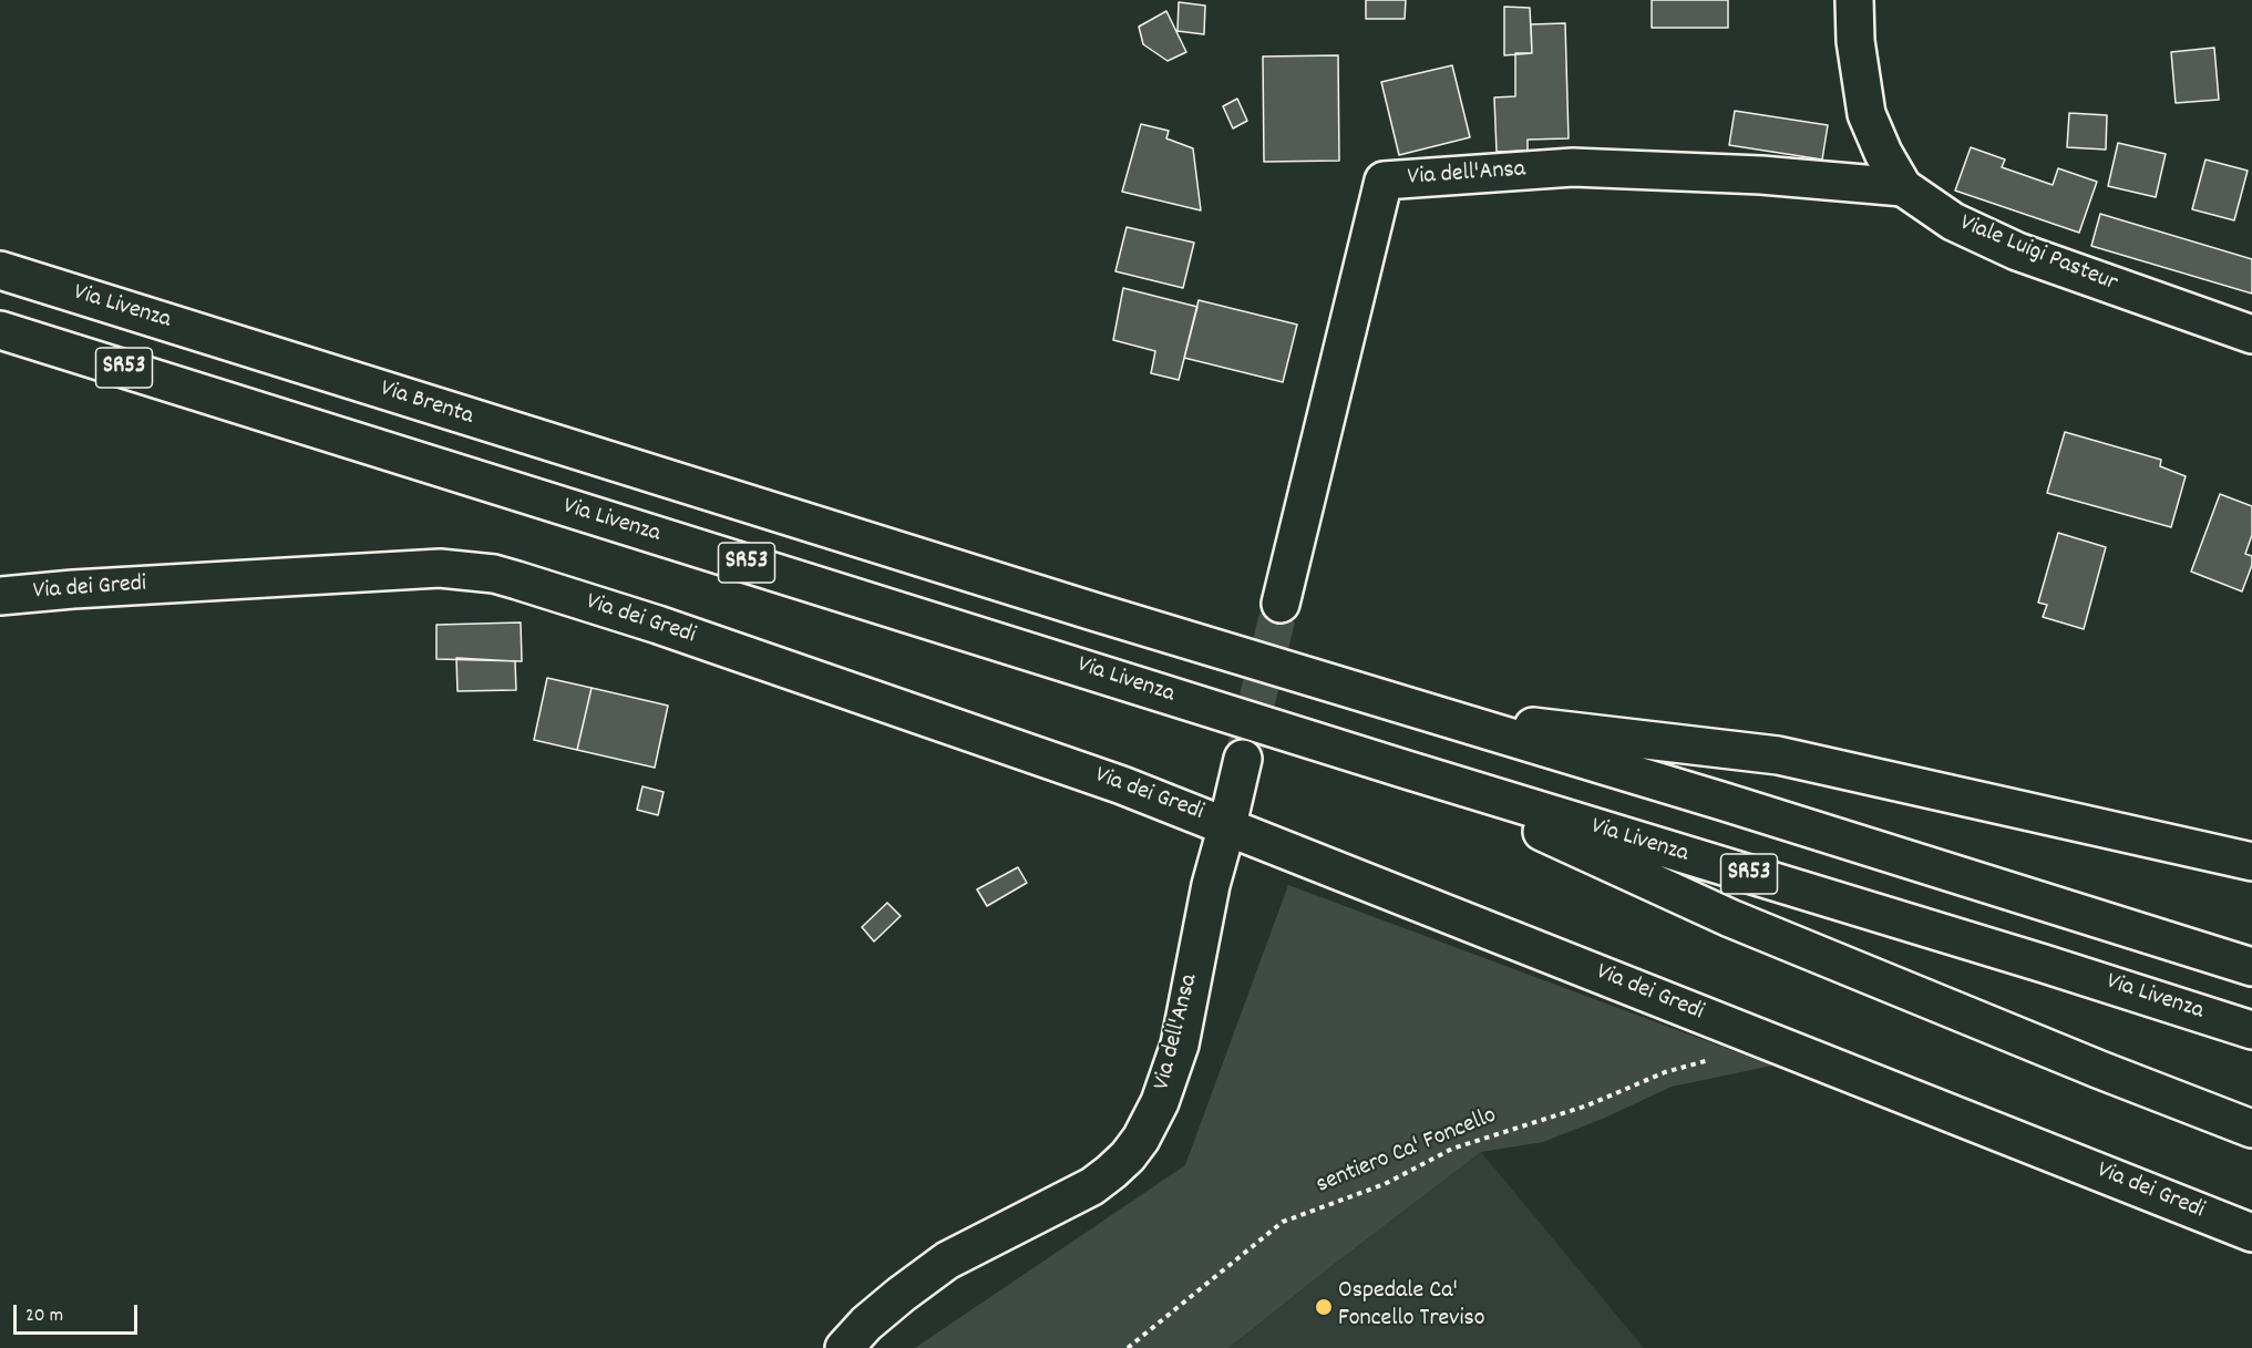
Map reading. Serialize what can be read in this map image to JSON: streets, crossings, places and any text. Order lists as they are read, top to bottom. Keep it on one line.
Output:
{"streets":{"main road":["Via dell'Ansa","Viale Luigi Pasteur","Via Livenza","SR53","Via Brenta","Via dei Gredi"],"path":["sentiero Ca' Foncello"]},"crossings":[["Via dell'Ansa","Viale Luigi Pasteur"],["Via dell'Ansa","Via dei Gredi"],["Via Livenza","Via Brenta"],["SR53","Via Brenta"]],"places":["Ospedale Ca' Foncello Treviso"],"scale_bar":"20 m"}
